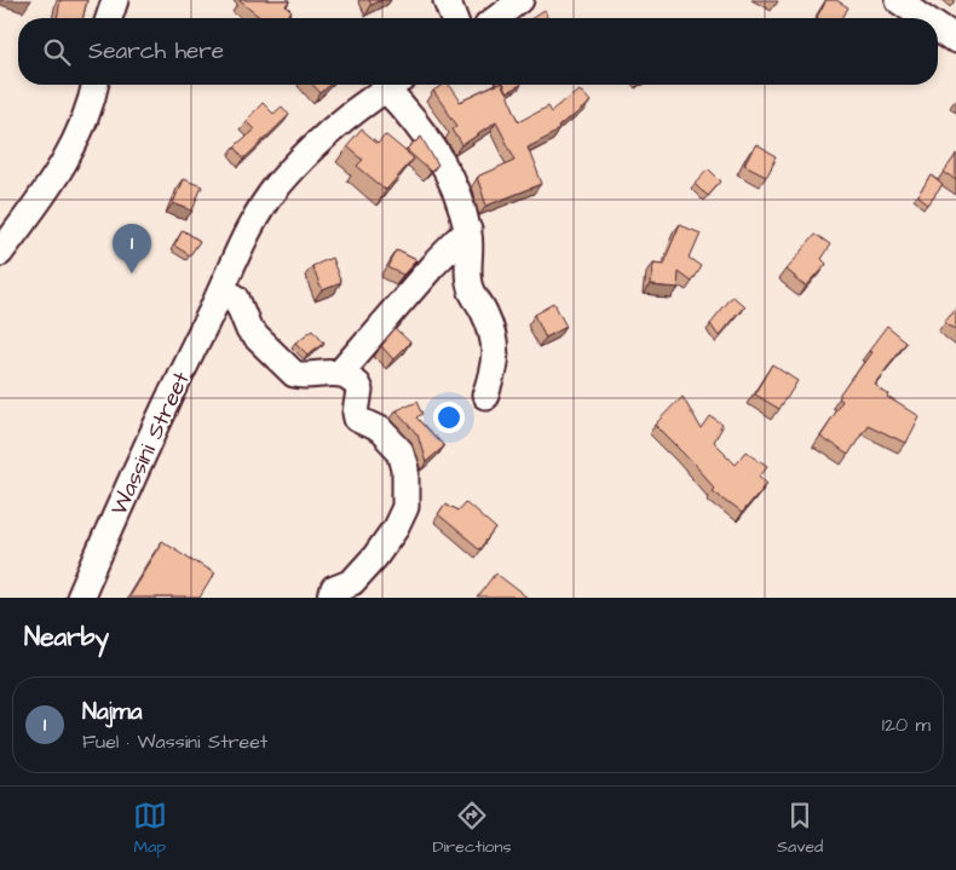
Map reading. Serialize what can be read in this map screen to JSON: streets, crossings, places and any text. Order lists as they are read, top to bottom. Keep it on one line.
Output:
{"streets":{"street":["Wassini Street"]},"page":{"search":"Search here","pins":"1","heading":"Nearby","list":[{"mark":"1","name":"Najma","note":"Fuel · Wassini Street","value":"120 m"}],"nav":["Map","Directions","Saved"]}}
